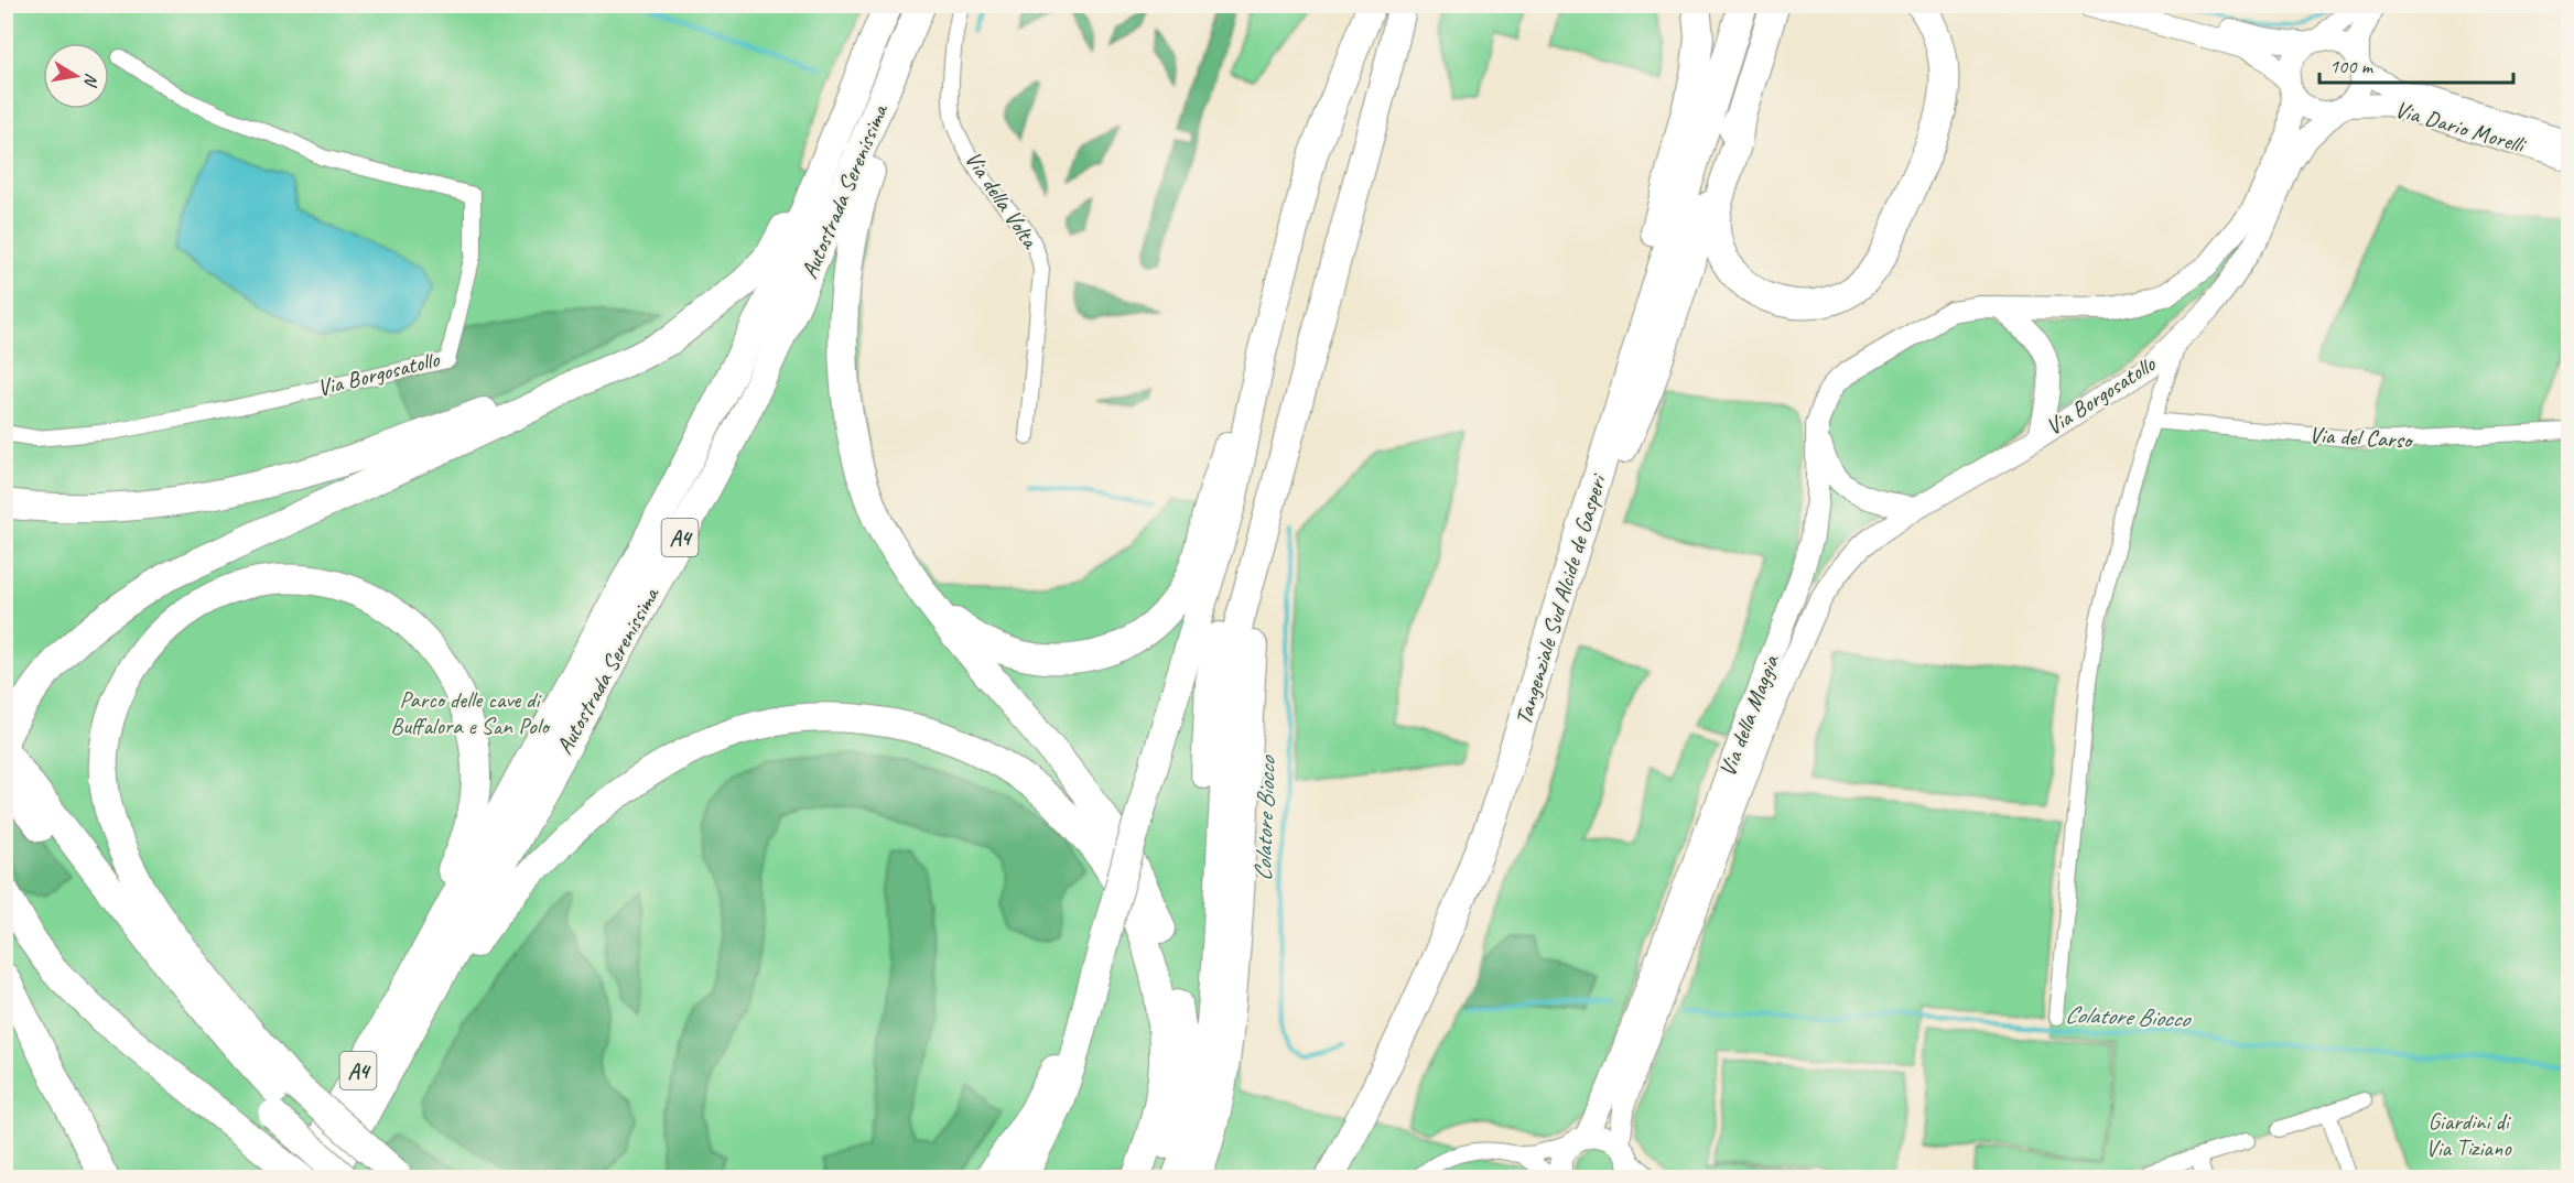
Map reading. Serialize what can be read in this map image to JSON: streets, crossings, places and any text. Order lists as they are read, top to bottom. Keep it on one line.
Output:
{"streets":{"highway":["Autostrada Serenissima","A4","Tangenziale Sud Alcide de Gasperi"],"street":["Via Dario Morelli","Via della Volta","Via Borgosatollo","Via del Carso","Via della Maggia"]},"crossings":[["Via Dario Morelli","Via Borgosatollo"],["Via Borgosatollo","Via della Maggia"]],"water":["Colatore Biocco"],"parks":["Parco delle cave di Buffalora e San Polo","Giardini di Via Tiziano"],"scale_bar":"100 m","north":"right"}
